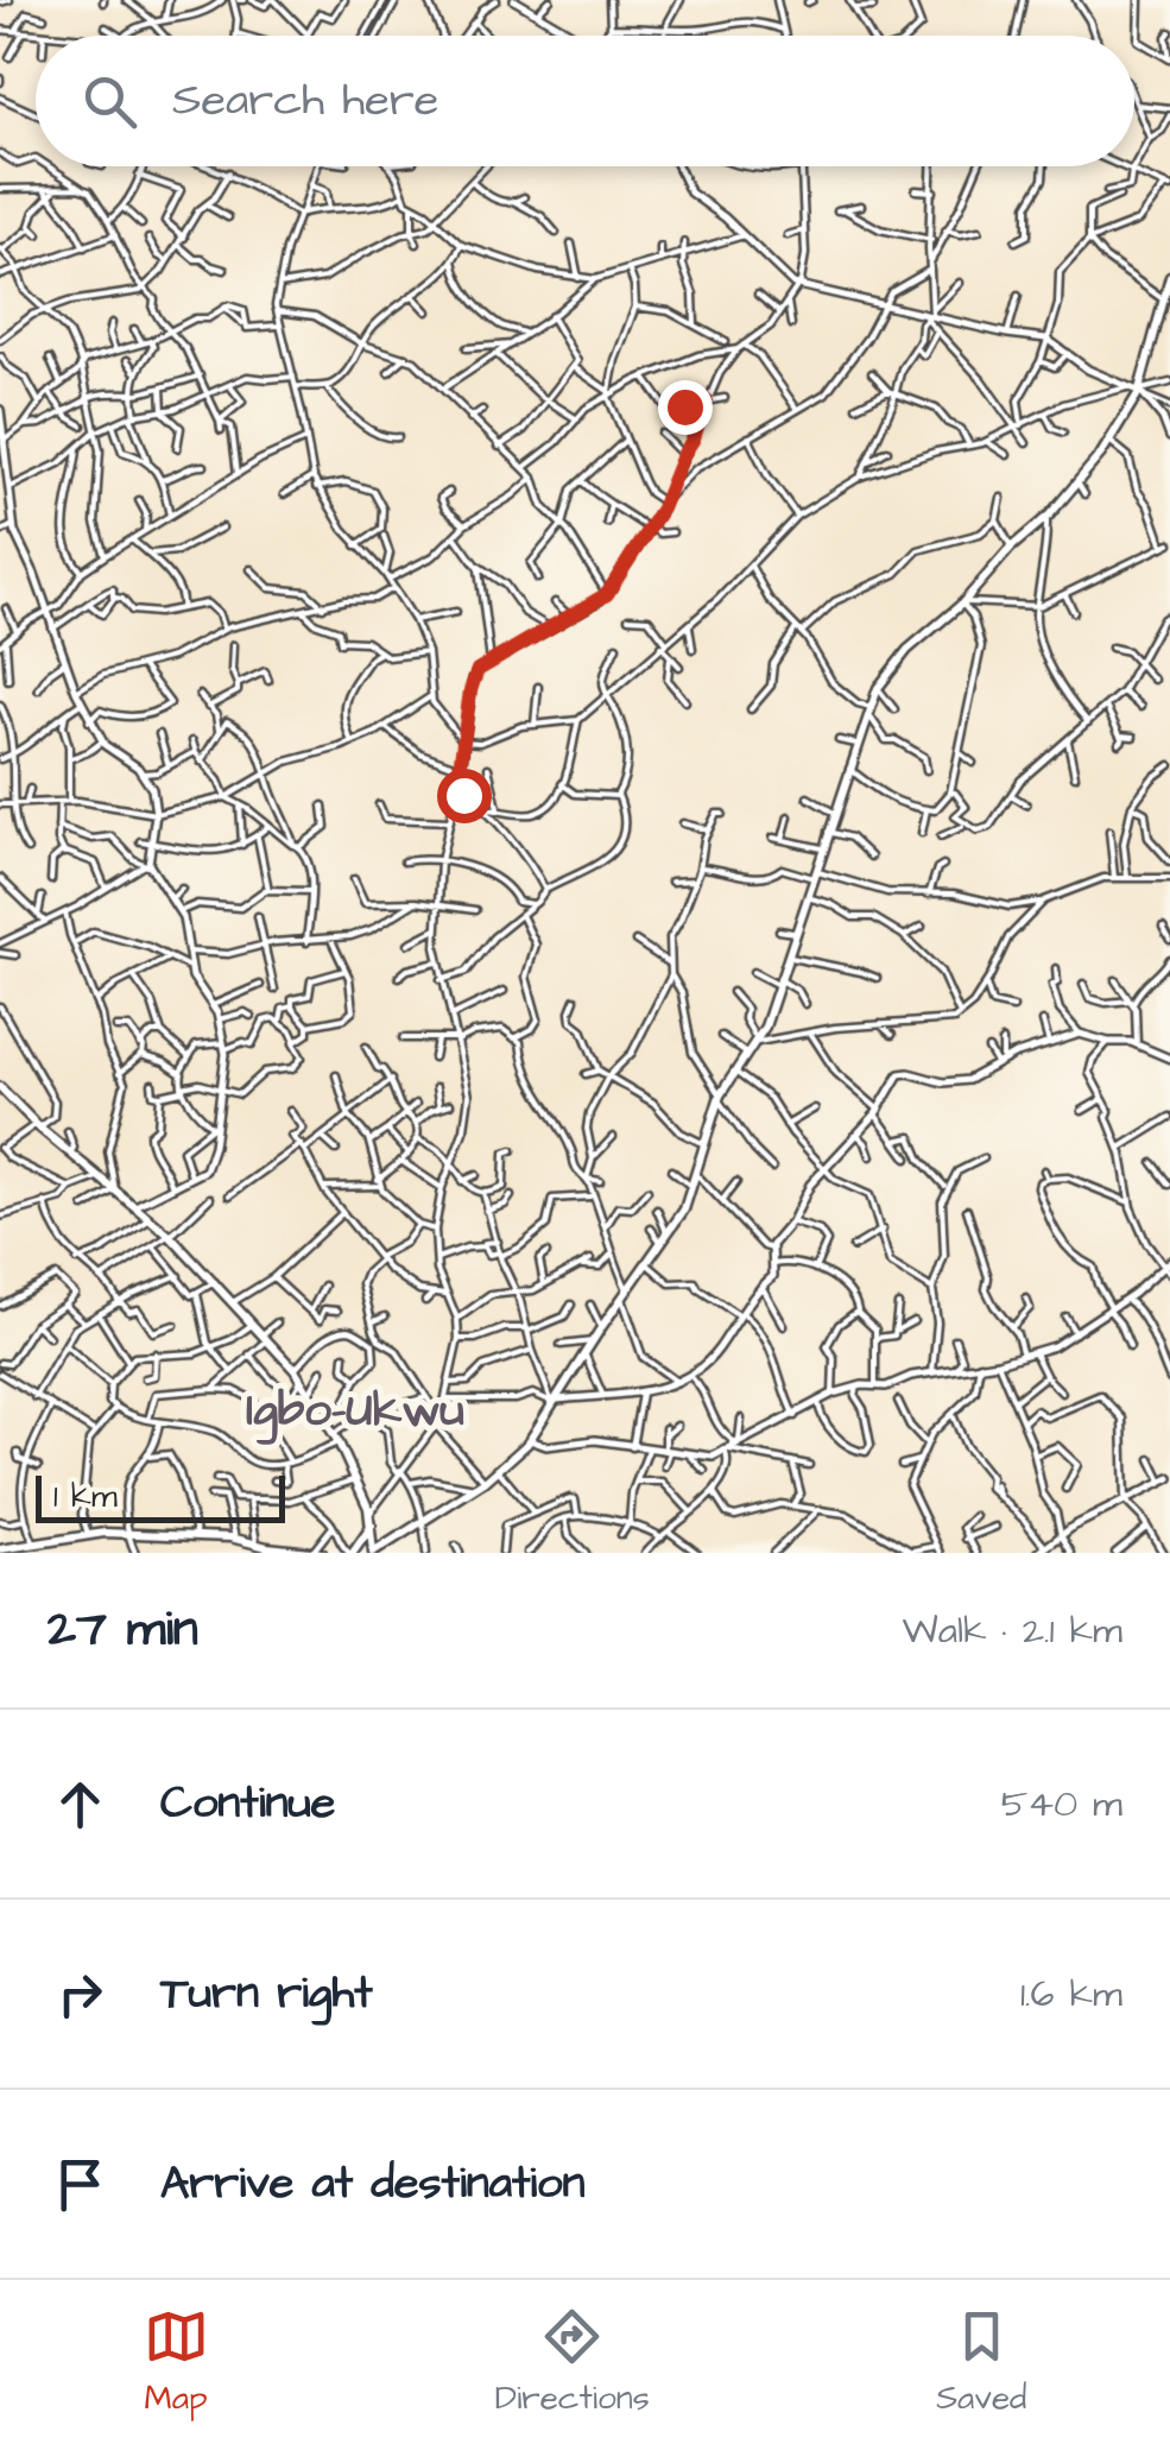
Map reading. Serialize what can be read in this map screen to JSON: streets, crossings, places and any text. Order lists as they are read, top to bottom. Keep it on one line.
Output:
{"districts":["Igbo-Ukwu"],"scale_bar":"1 km","page":{"search":"Search here","scale":"1 km","heading":["27 min","Walk · 2.1 km"],"list":[["Continue","540 m"],["Turn right","1.6 km"],"Arrive at destination"],"nav":["Map","Directions","Saved"]}}
